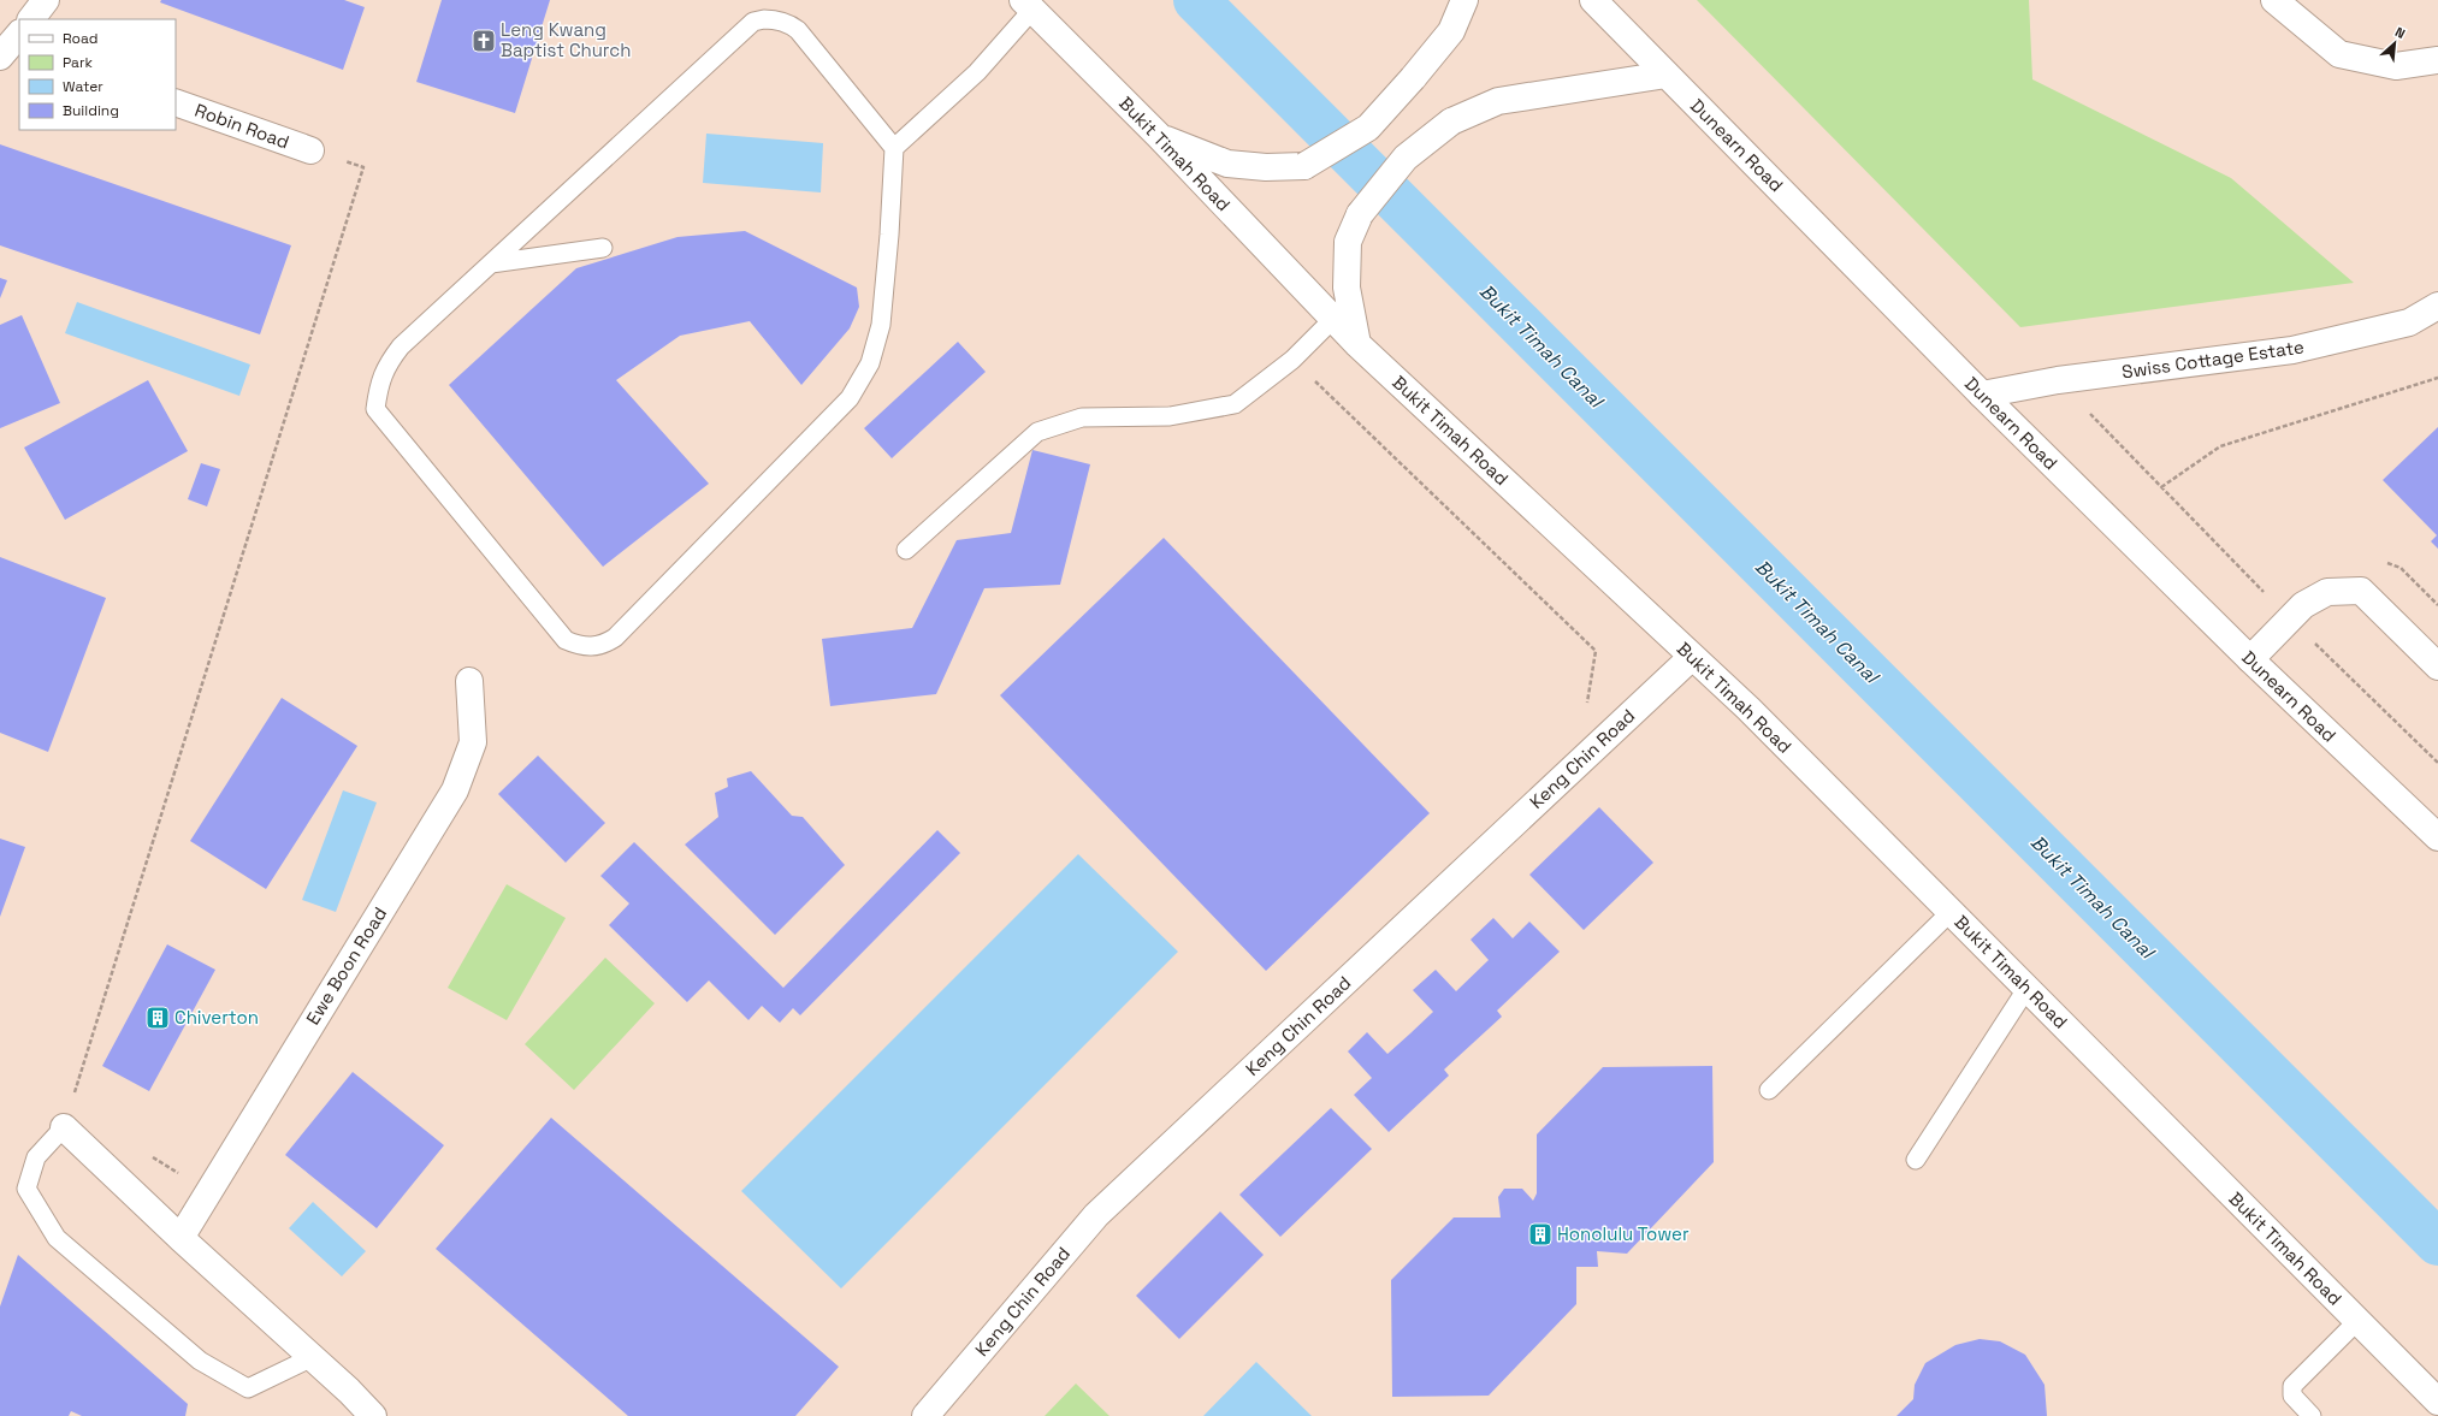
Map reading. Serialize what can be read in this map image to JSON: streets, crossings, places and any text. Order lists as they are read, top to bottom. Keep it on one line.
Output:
{"streets":{"main road":["Robin Road","Dunearn Road","Bukit Timah Road","Swiss Cottage Estate","Keng Chin Road","Ewe Boon Road"]},"crossings":[["Dunearn Road","Swiss Cottage Estate"],["Bukit Timah Road","Keng Chin Road"]],"water":["Bukit Timah Canal"],"places":{"church":["Leng Kwang Baptist Church"],"building":["Chiverton","Honolulu Tower"]},"legend":["Road","Park","Water","Building"],"north":"top right"}
